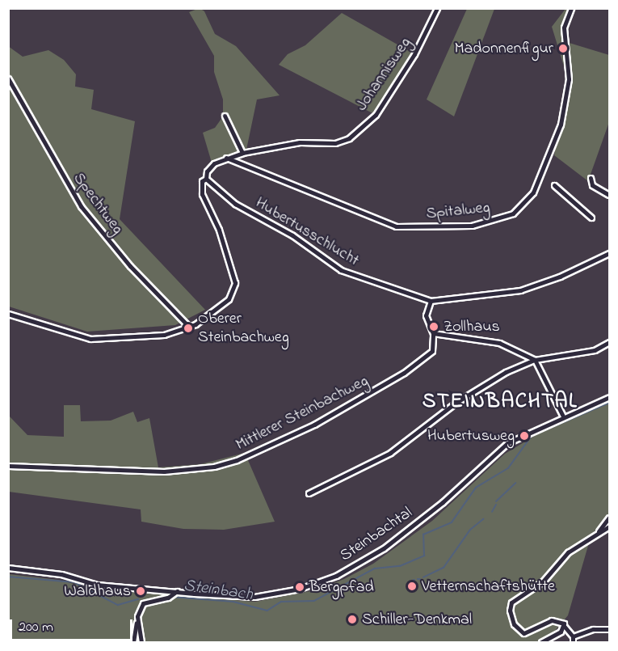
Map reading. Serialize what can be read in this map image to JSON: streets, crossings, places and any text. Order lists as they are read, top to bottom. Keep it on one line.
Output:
{"streets":{"street":["Johannisweg","Spechtweg","Spitalweg","Hubertusschlucht","Mittlerer Steinbachweg","Steinbachtal"]},"crossings":[["Johannisweg","Spitalweg"],["Johannisweg","Hubertusschlucht"]],"districts":["STEINBACHTAL"],"water":["Steinbach"],"places":["Madonnenfigur","Zollhaus","Oberer Steinbachweg","Hubertusweg","Vetternschaftshütte","Bergpfad","Waldhaus","Schiller-Denkmal"],"scale_bar":"200 m"}
